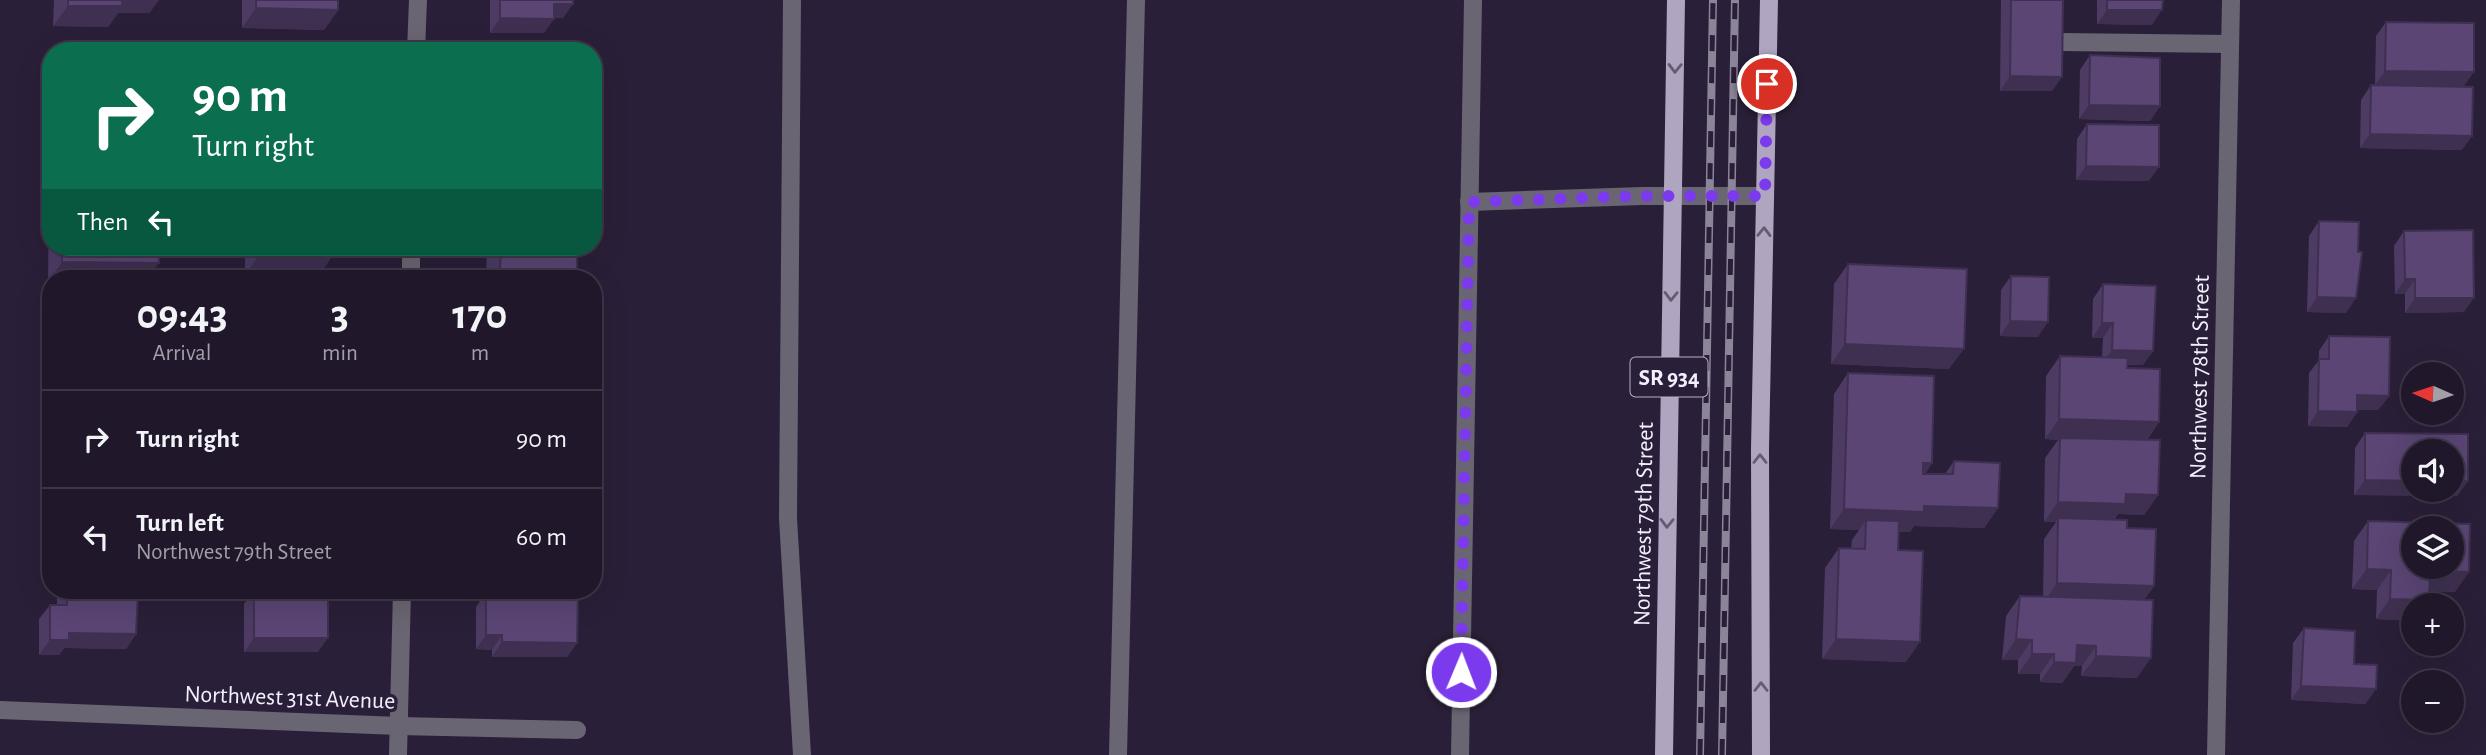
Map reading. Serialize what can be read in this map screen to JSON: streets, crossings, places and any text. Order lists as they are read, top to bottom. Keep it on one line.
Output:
{"streets":{"main road":["SR 934","Northwest 79th Street"],"street":["Northwest 78th Street","Northwest 31st Avenue"]},"north":"left","page":{"turn":["90 m","Turn right"],"then":"Then","eta":["09:43","Arrival","3","min","170","m"],"map_buttons":["+","−"],"list":[{"name":"Turn right","value":"90 m"},{"name":"Turn left","note":"Northwest 79th Street","value":"60 m"}]}}
